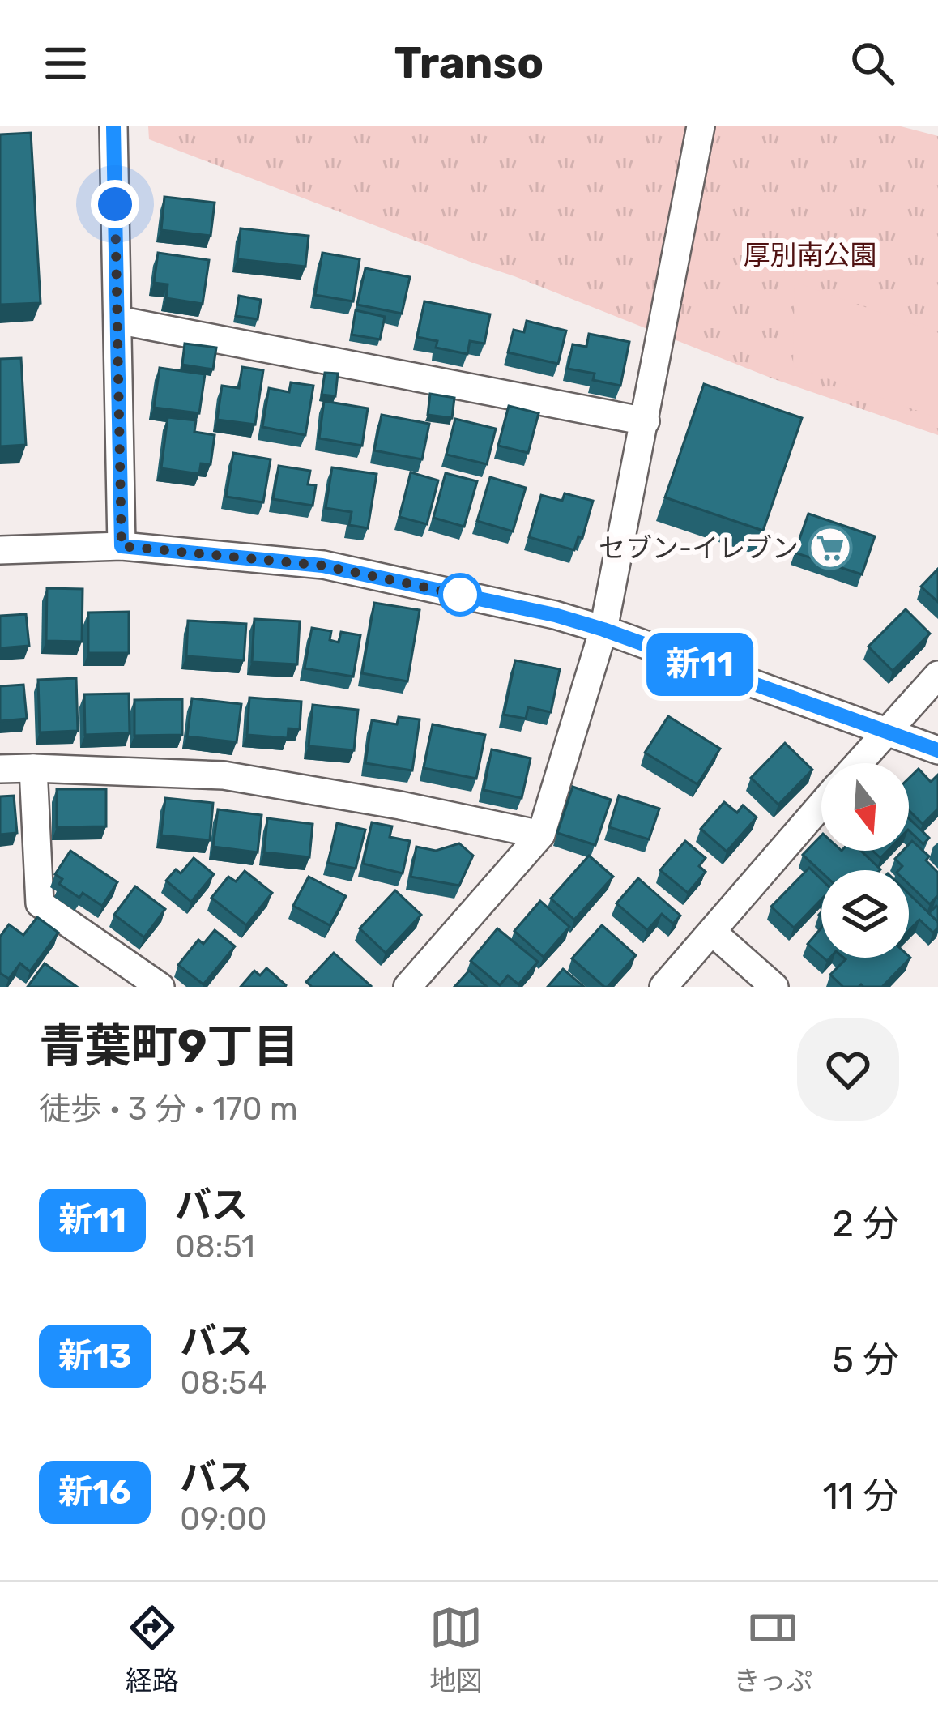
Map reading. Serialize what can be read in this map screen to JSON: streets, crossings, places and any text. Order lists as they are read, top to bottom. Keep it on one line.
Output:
{"parks":["厚別南公園"],"places":{"supermarket":["セブン-イレブン"]},"lines":["bus line 新11"],"north":"bottom","page":{"header":"Transo","on_map":"新11","heading":["青葉町9丁目","徒歩 · 3 分 · 170 m"],"list":[{"mark":"新11","name":"バス","note":"08:51","value":"2 分"},{"mark":"新13","name":"バス","note":"08:54","value":"5 分"},{"mark":"新16","name":"バス","note":"09:00","value":"11 分"}],"tabs":["経路","地図","きっぷ"]}}
